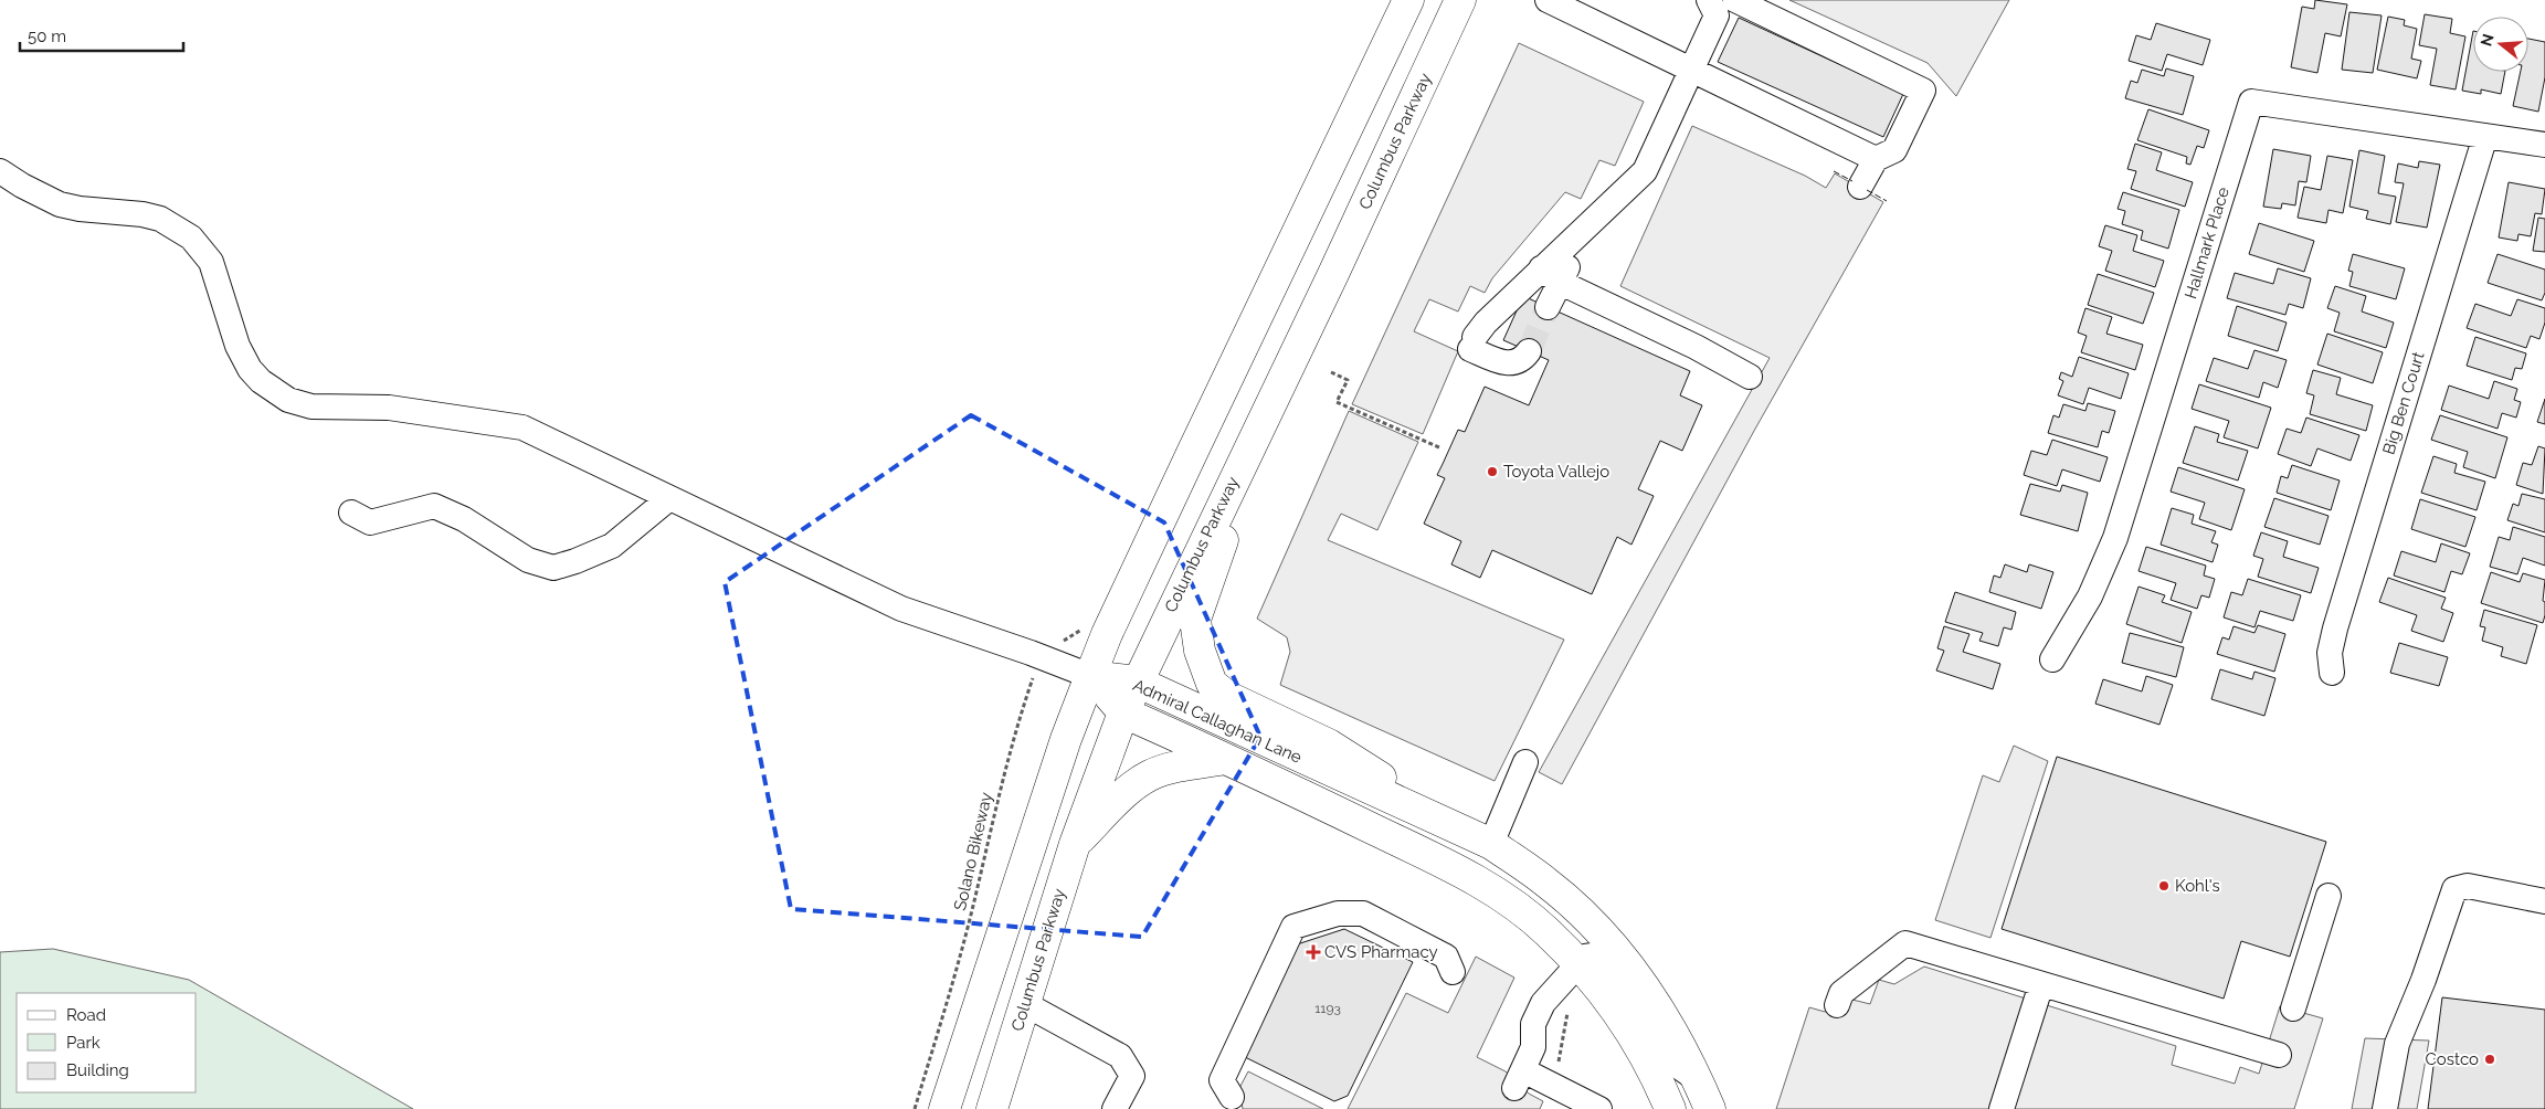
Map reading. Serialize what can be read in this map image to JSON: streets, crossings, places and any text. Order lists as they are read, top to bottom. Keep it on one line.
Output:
{"streets":{"main road":["Columbus Parkway","Admiral Callaghan Lane"],"street":["Hallmark Place","Big Ben Court"],"path":["Solano Bikeway"]},"crossings":[["Columbus Parkway","Admiral Callaghan Lane"],["Hallmark Place","Big Ben Court"]],"places":{"other":["Toyota Vallejo","Kohl's","Costco"],"health":["CVS Pharmacy"]},"house_numbers":["1193"],"legend":["Road","Park","Building"],"scale_bar":"50 m","north":"left"}
